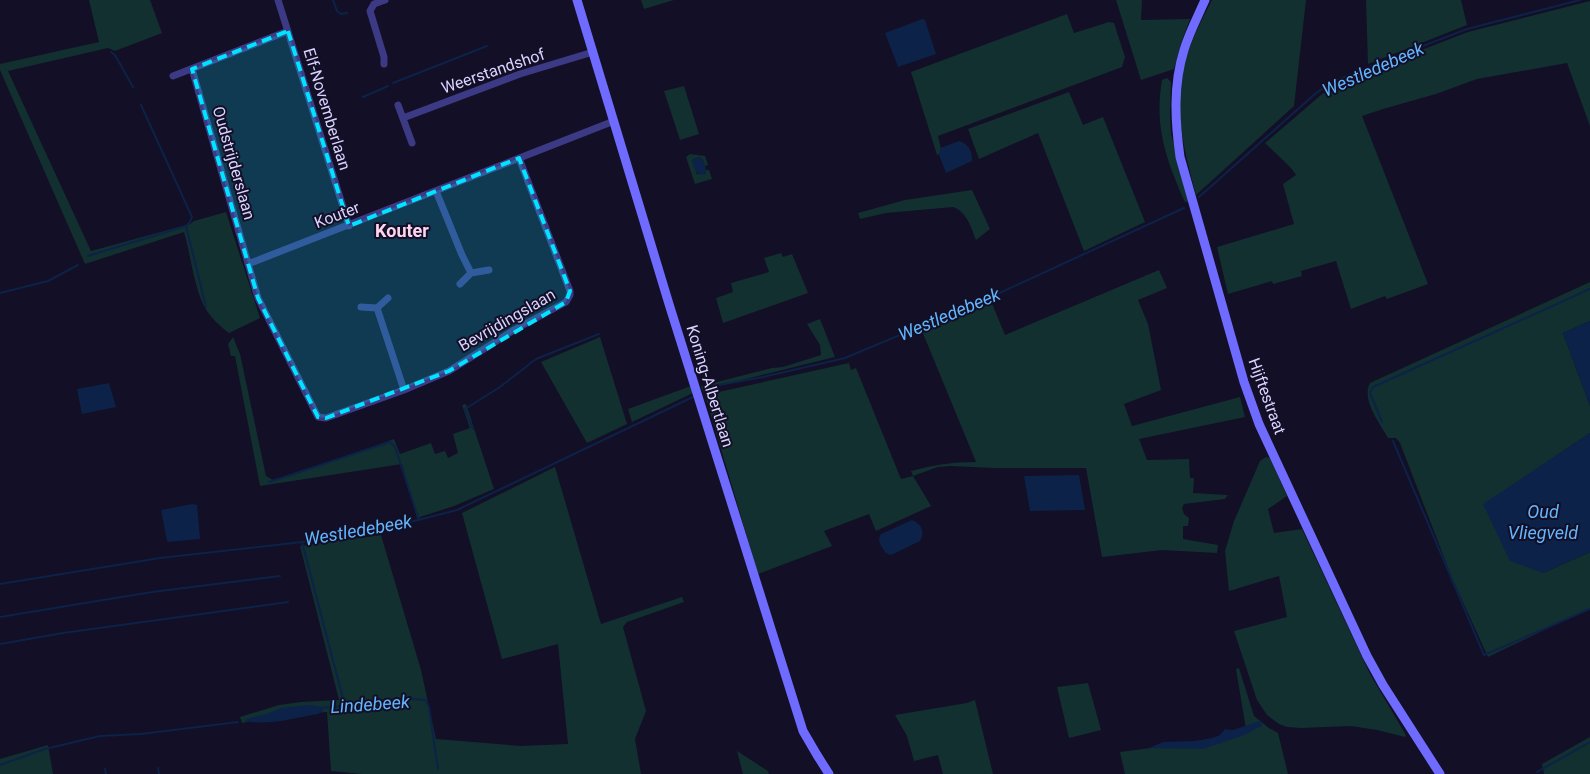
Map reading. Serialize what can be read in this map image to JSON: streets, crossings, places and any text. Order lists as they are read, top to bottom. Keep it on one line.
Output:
{"streets":{"street":["Weerstandshof","Elf-Novemberlaan","Oudstrijderslaan","Kouter","Bevrijdingslaan","Koning-Albertlaan","Hijftestraat"]},"crossings":[["Weerstandshof","Koning-Albertlaan"],["Elf-Novemberlaan","Kouter"],["Oudstrijderslaan","Kouter"],["Oudstrijderslaan","Bevrijdingslaan"],["Kouter","Bevrijdingslaan"],["Kouter","Koning-Albertlaan"]],"districts":["Kouter"],"water":["Westledebeek","Oud Vliegveld","Lindebeek"]}
